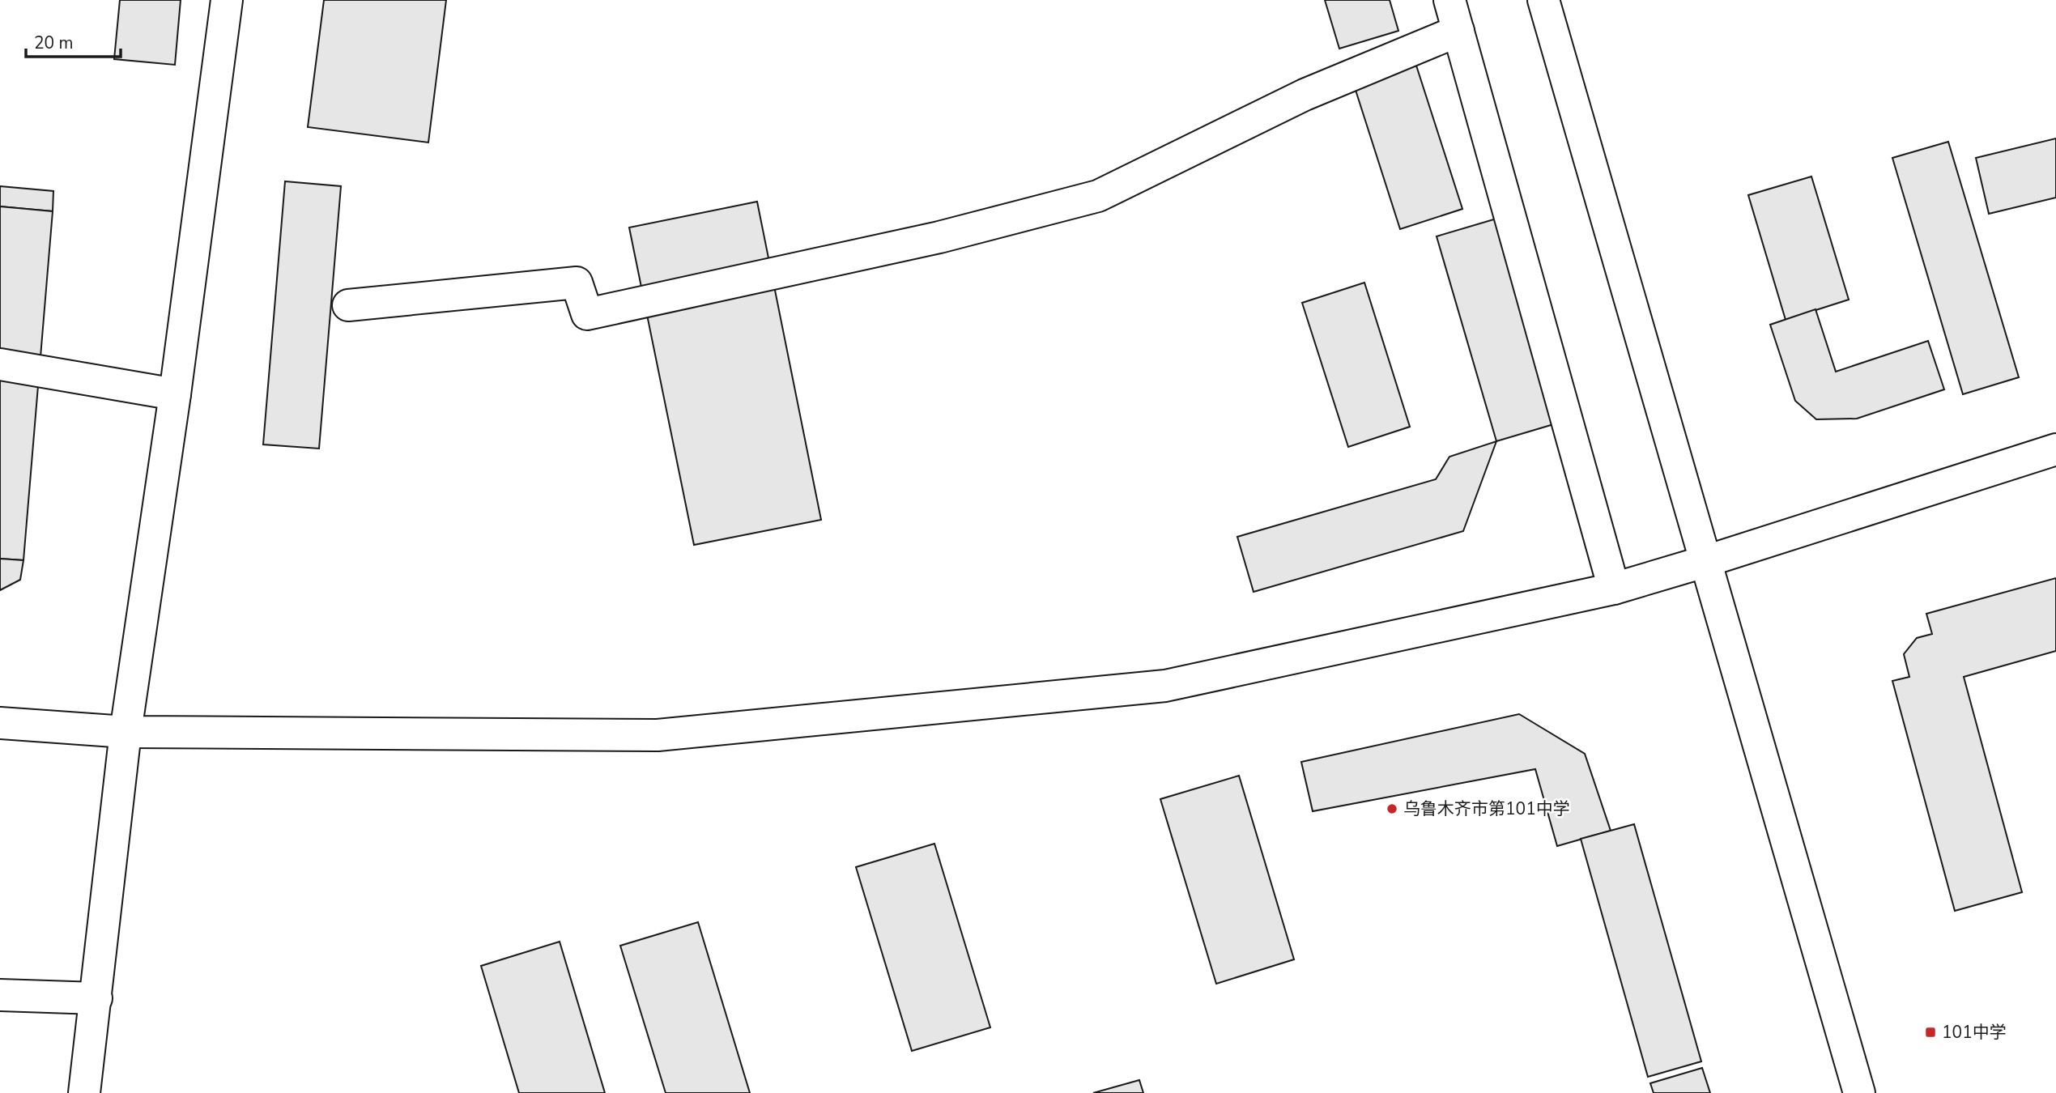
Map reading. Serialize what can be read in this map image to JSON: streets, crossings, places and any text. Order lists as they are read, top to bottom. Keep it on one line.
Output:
{"places":{"other":["乌鲁木齐市第101中学"],"transit":["101中学"]},"scale_bar":"20 m"}
